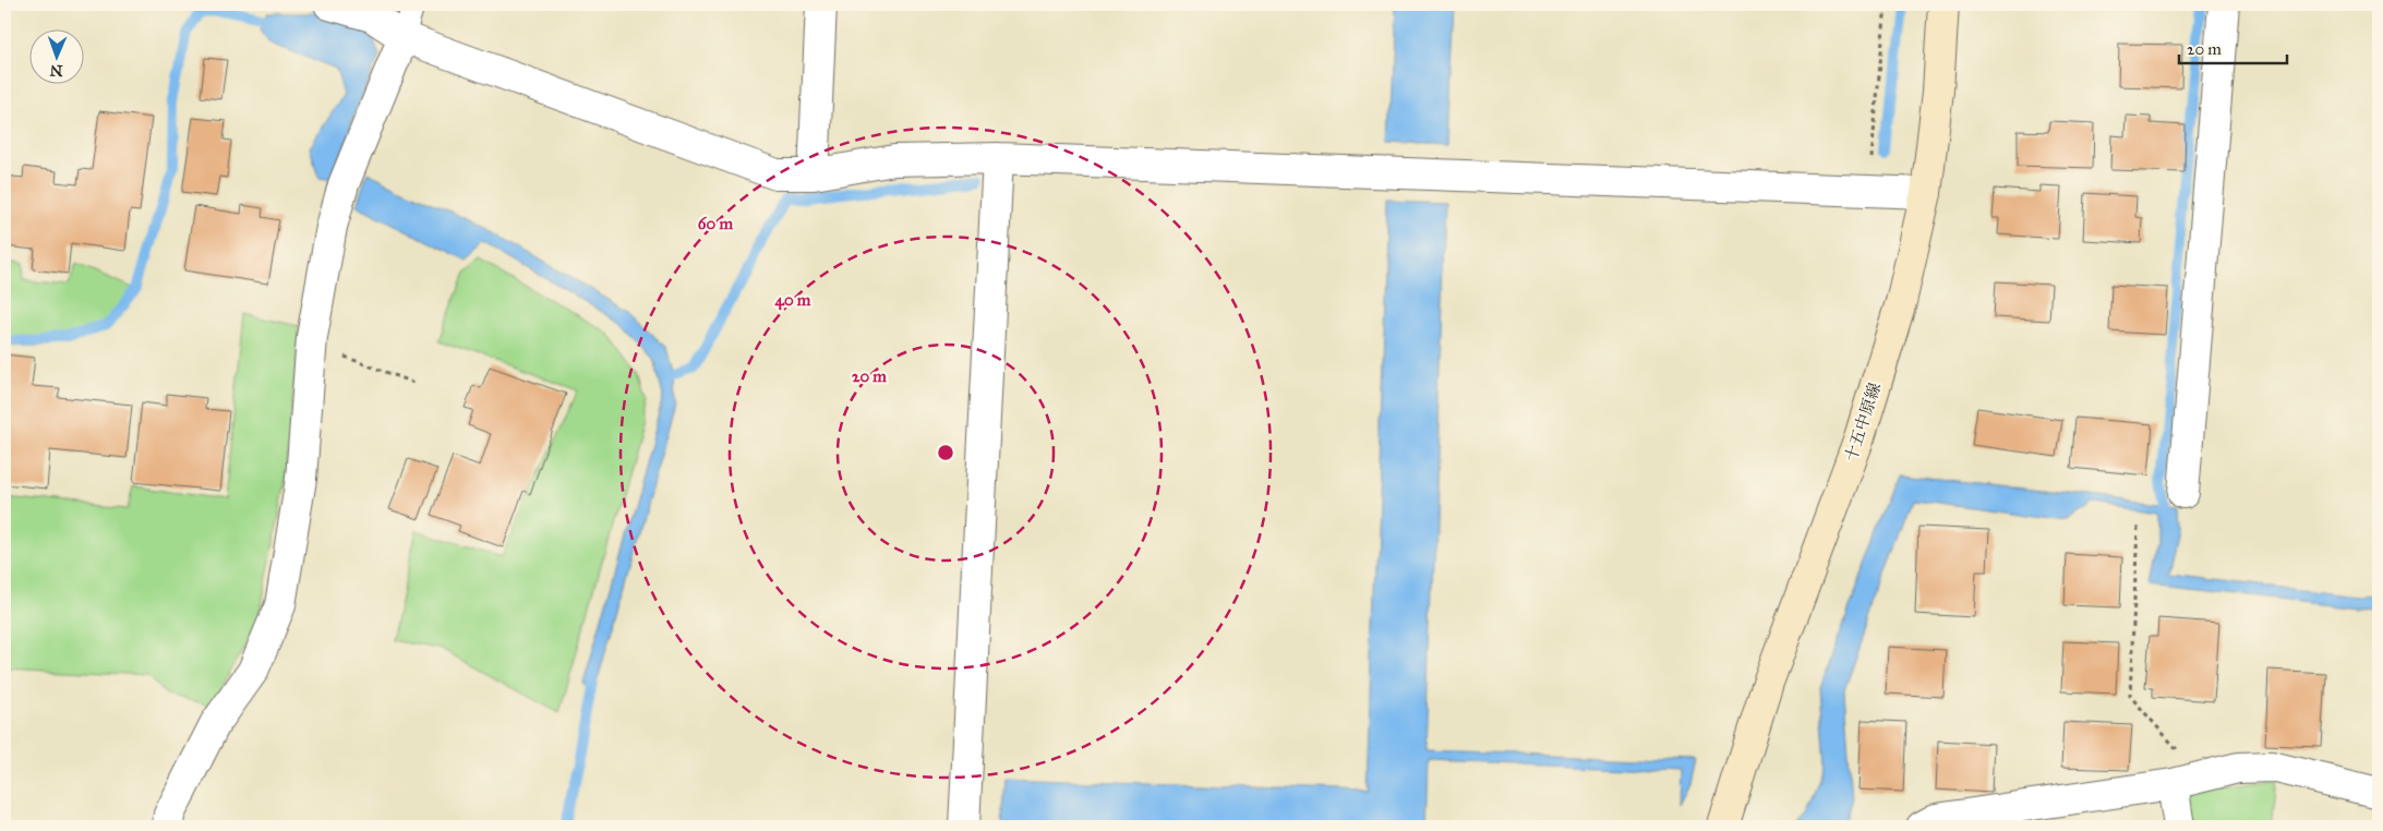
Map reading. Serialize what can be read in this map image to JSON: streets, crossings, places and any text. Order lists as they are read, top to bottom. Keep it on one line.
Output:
{"streets":{"main road":["十五中原線"]},"scale_bar":"20 m","north":"bottom","rings":["60 m","40 m","20 m"]}
